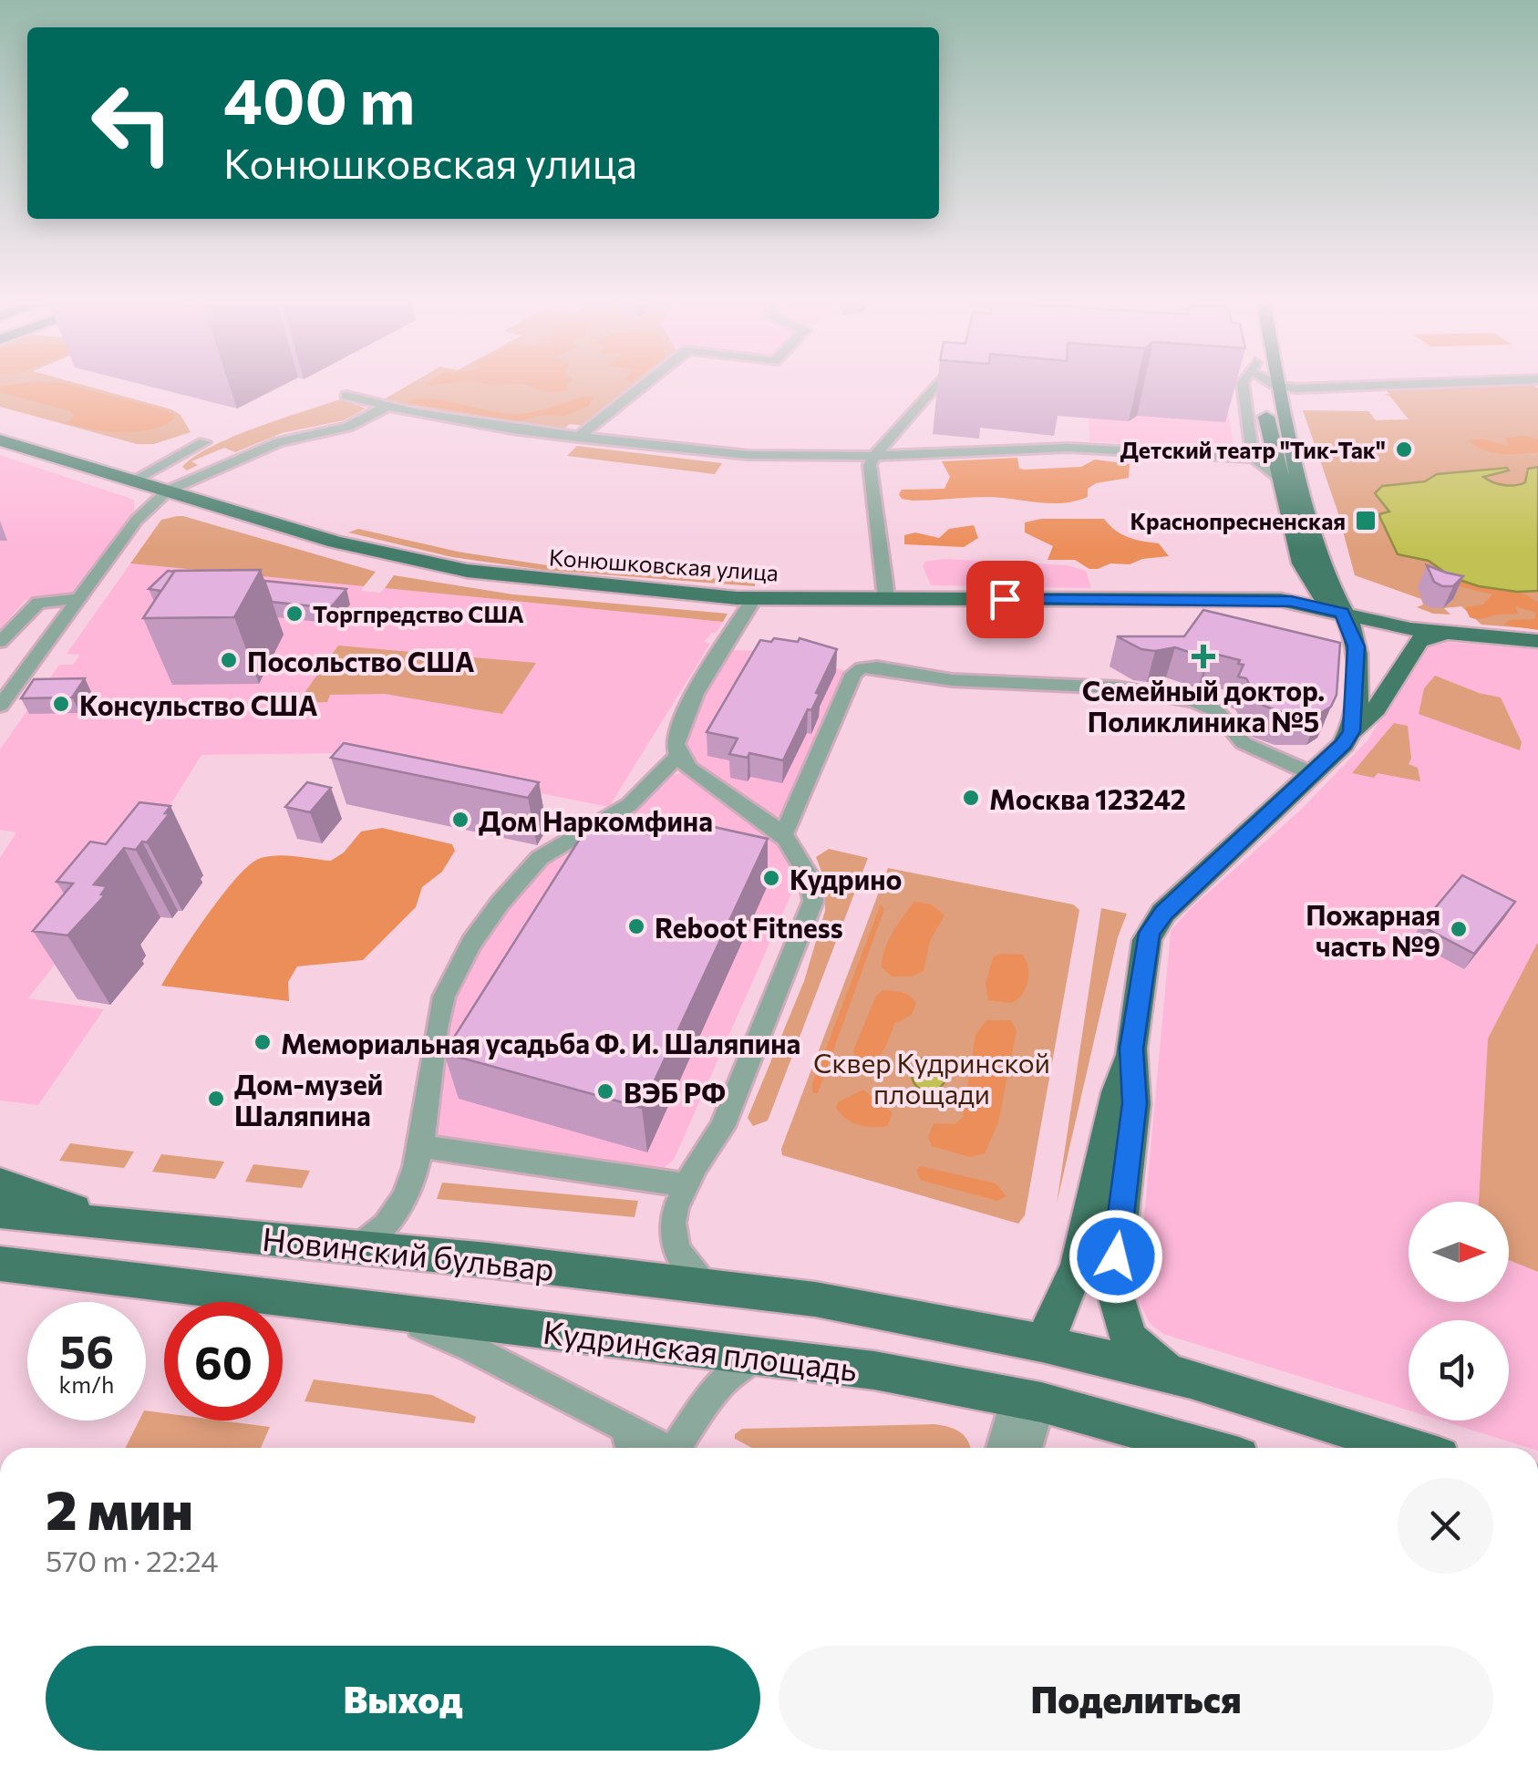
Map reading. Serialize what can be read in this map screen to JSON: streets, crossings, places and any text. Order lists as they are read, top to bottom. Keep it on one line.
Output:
{"streets":{"main road":["Конюшковская улица","Новинский бульвар","Кудринская площадь"]},"crossings":[["Новинский бульвар","Кудринская площадь"]],"parks":["Сквер Кудринской площади"],"places":{"other":["Детский театр \"Тик-Так\"","Торгпредство США","Посольство США","Консульство США","Москва 123242","Дом Наркомфина","Кудрино","Reboot Fitness","Пожарная часть №9","Мемориальная усадьба Ф. И. Шаляпина","ВЭБ РФ","Дом-музей Шаляпина"],"transit":["Краснопресненская"],"health":["Семейный доктор. Поликлиника №5"]},"north":"right","page":{"turn":["400 m","Конюшковская улица"],"speed":"56 km/h","limit":"60","heading":["2 мин","570 m · 22:24"],"buttons":["Выход","Поделиться"]}}
